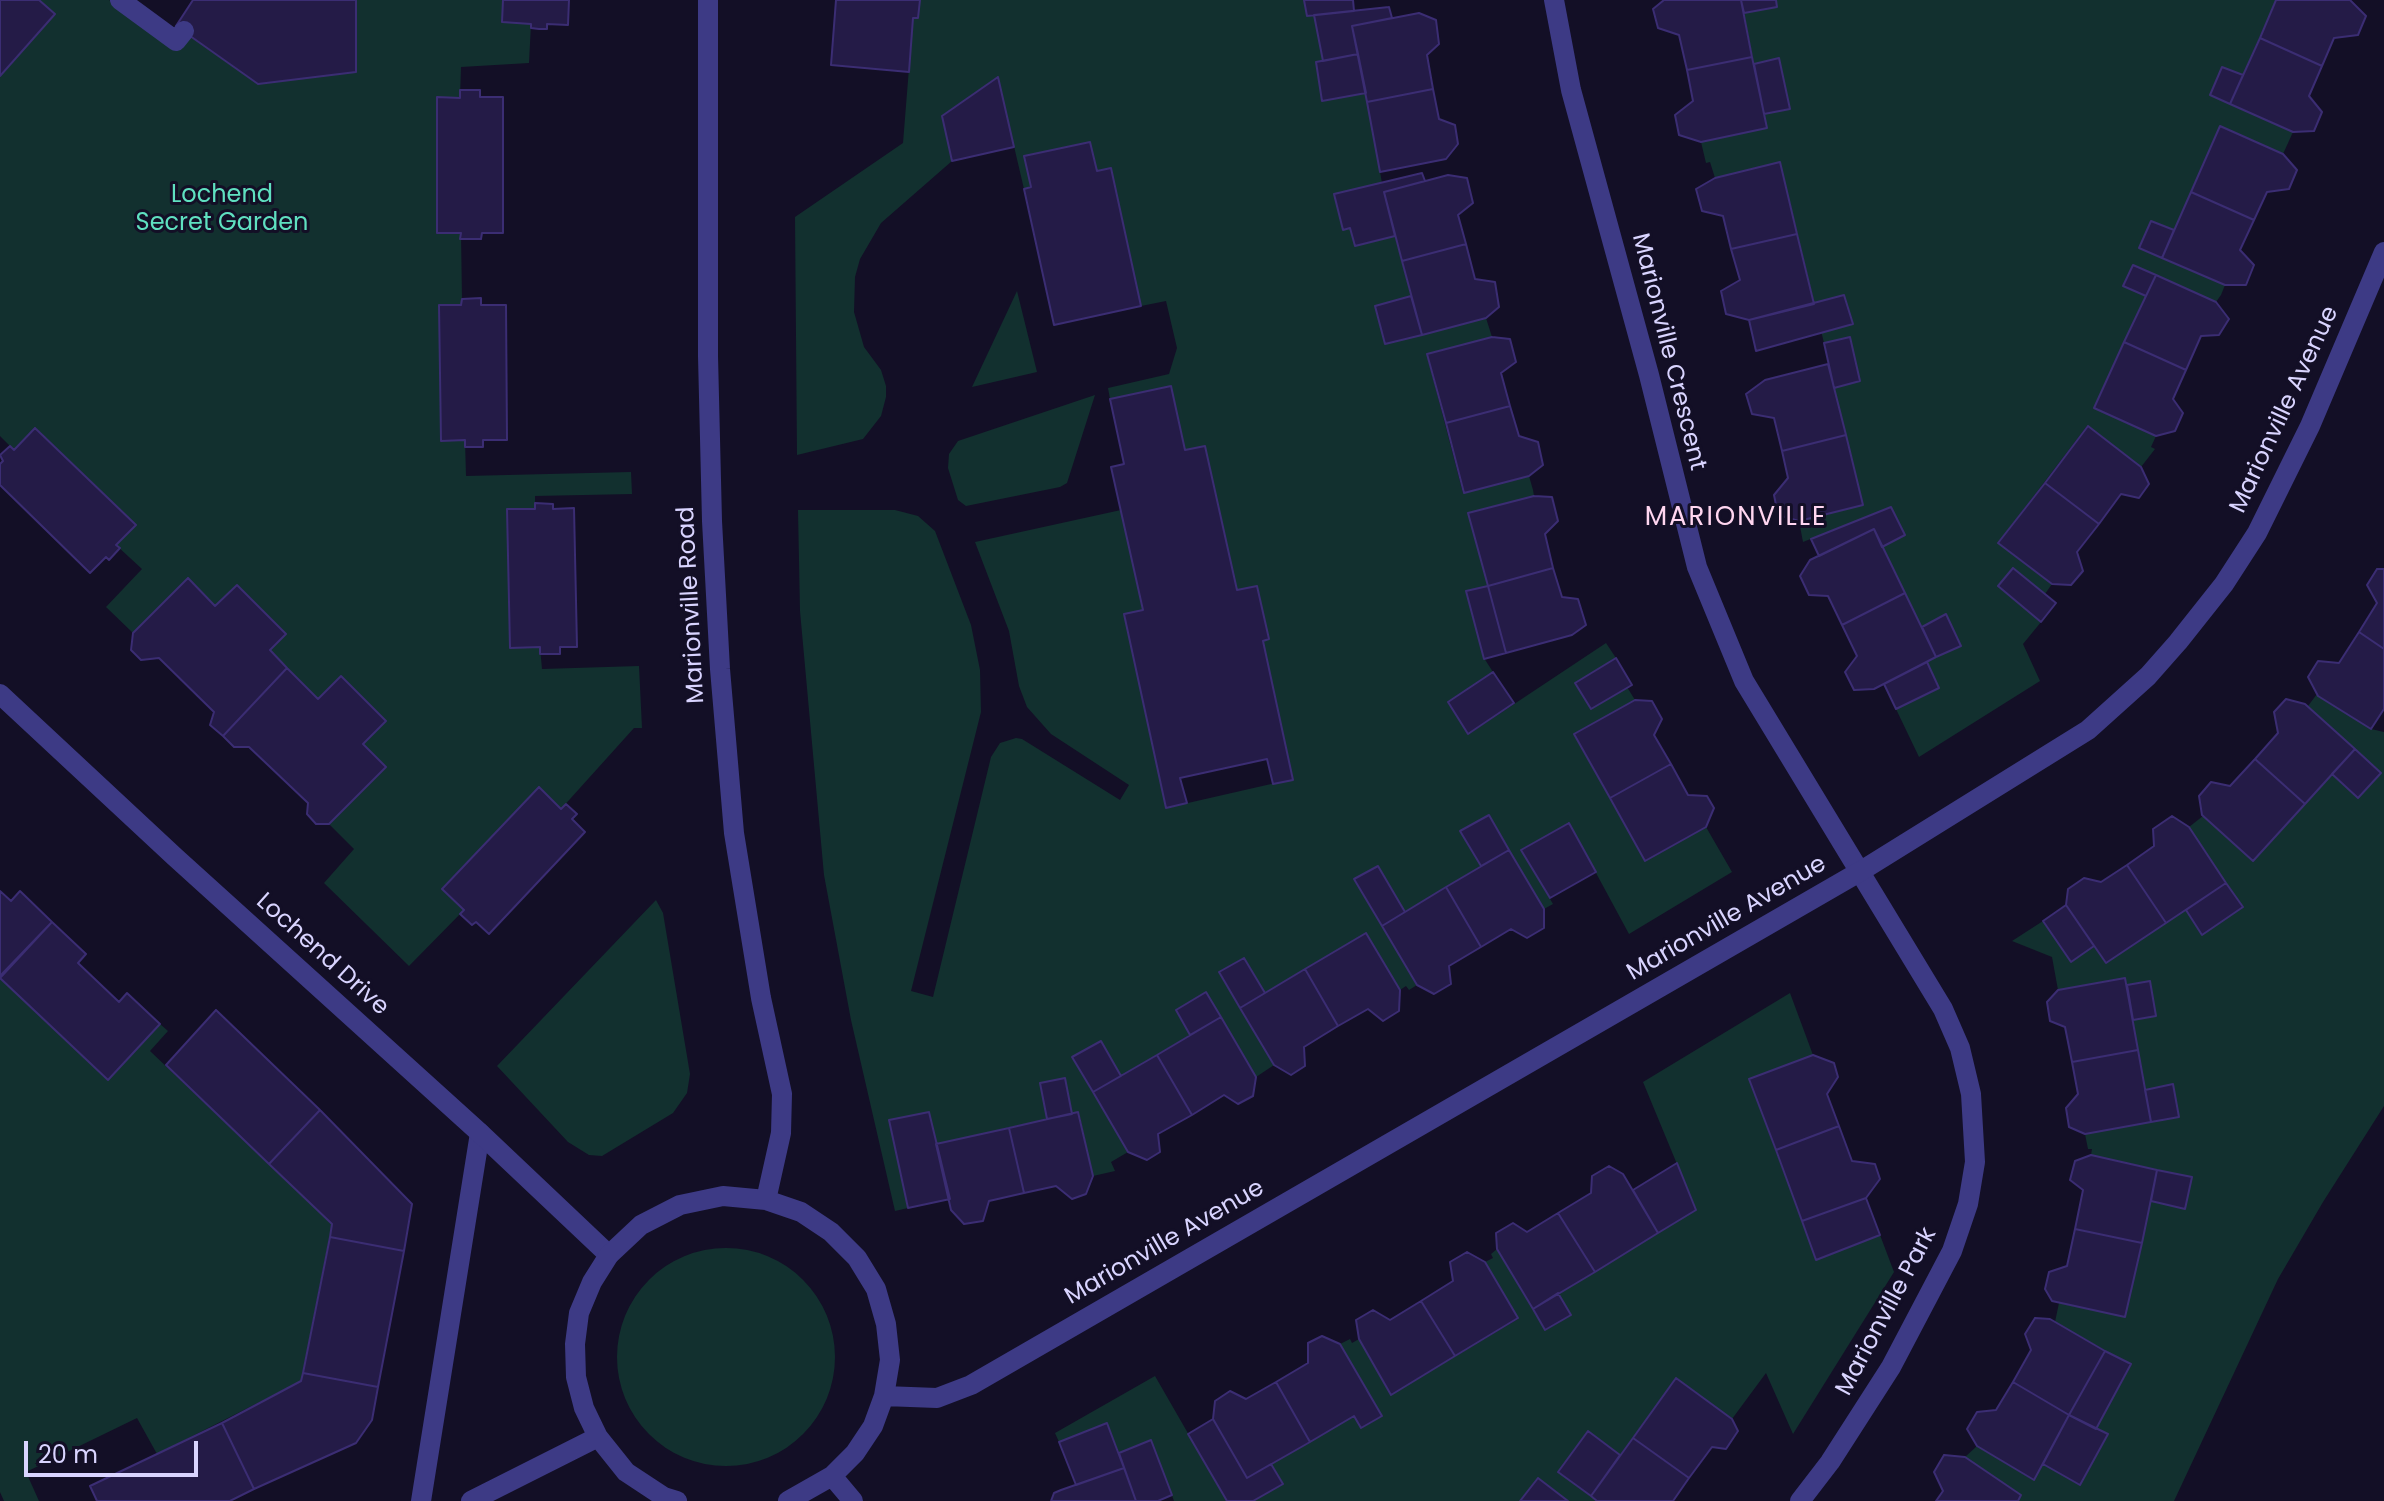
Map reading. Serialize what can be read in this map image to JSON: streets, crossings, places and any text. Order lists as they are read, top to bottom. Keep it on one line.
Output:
{"streets":{"street":["Marionville Crescent","Marionville Avenue","Marionville Road","Lochend Drive","Marionville Park"]},"crossings":[["Marionville Crescent","Marionville Avenue"],["Marionville Crescent","Marionville Park"],["Marionville Avenue","Marionville Park"]],"districts":["MARIONVILLE"],"parks":["Lochend Secret Garden"],"scale_bar":"20 m"}
